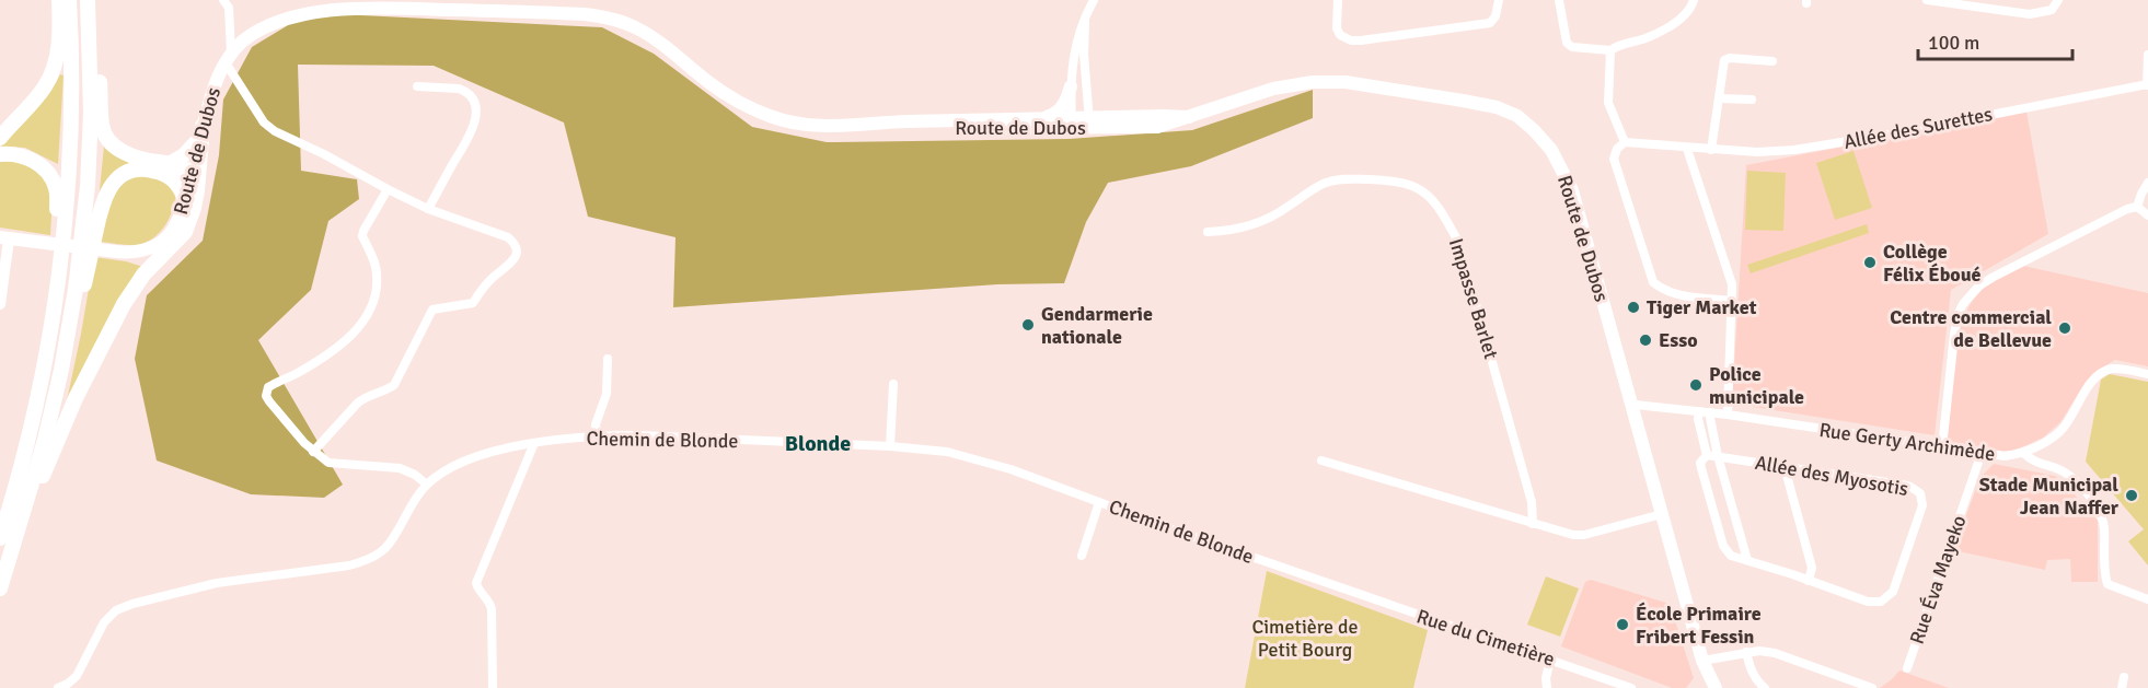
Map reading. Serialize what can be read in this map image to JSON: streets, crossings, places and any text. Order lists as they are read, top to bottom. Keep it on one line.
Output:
{"streets":{"main road":["Route de Dubos"],"street":["Allée des Surettes","Impasse Barlet","Chemin de Blonde","Rue Gerty Archimède","Allée des Myosotis","Rue Éva Mayeko","Rue du Cimetière"]},"crossings":[["Route de Dubos","Rue Gerty Archimède"],["Chemin de Blonde","Rue du Cimetière"],["Rue Gerty Archimède","Allée des Myosotis"],["Rue Gerty Archimède","Rue Éva Mayeko"]],"districts":["Blonde"],"parks":["Cimetière de Petit Bourg"],"places":["Collège Félix Éboué","Tiger Market","Gendarmerie nationale","Centre commercial de Bellevue","Esso","Police municipale","Stade Municipal Jean Naffer","École Primaire Fribert Fessin"],"scale_bar":"100 m"}
